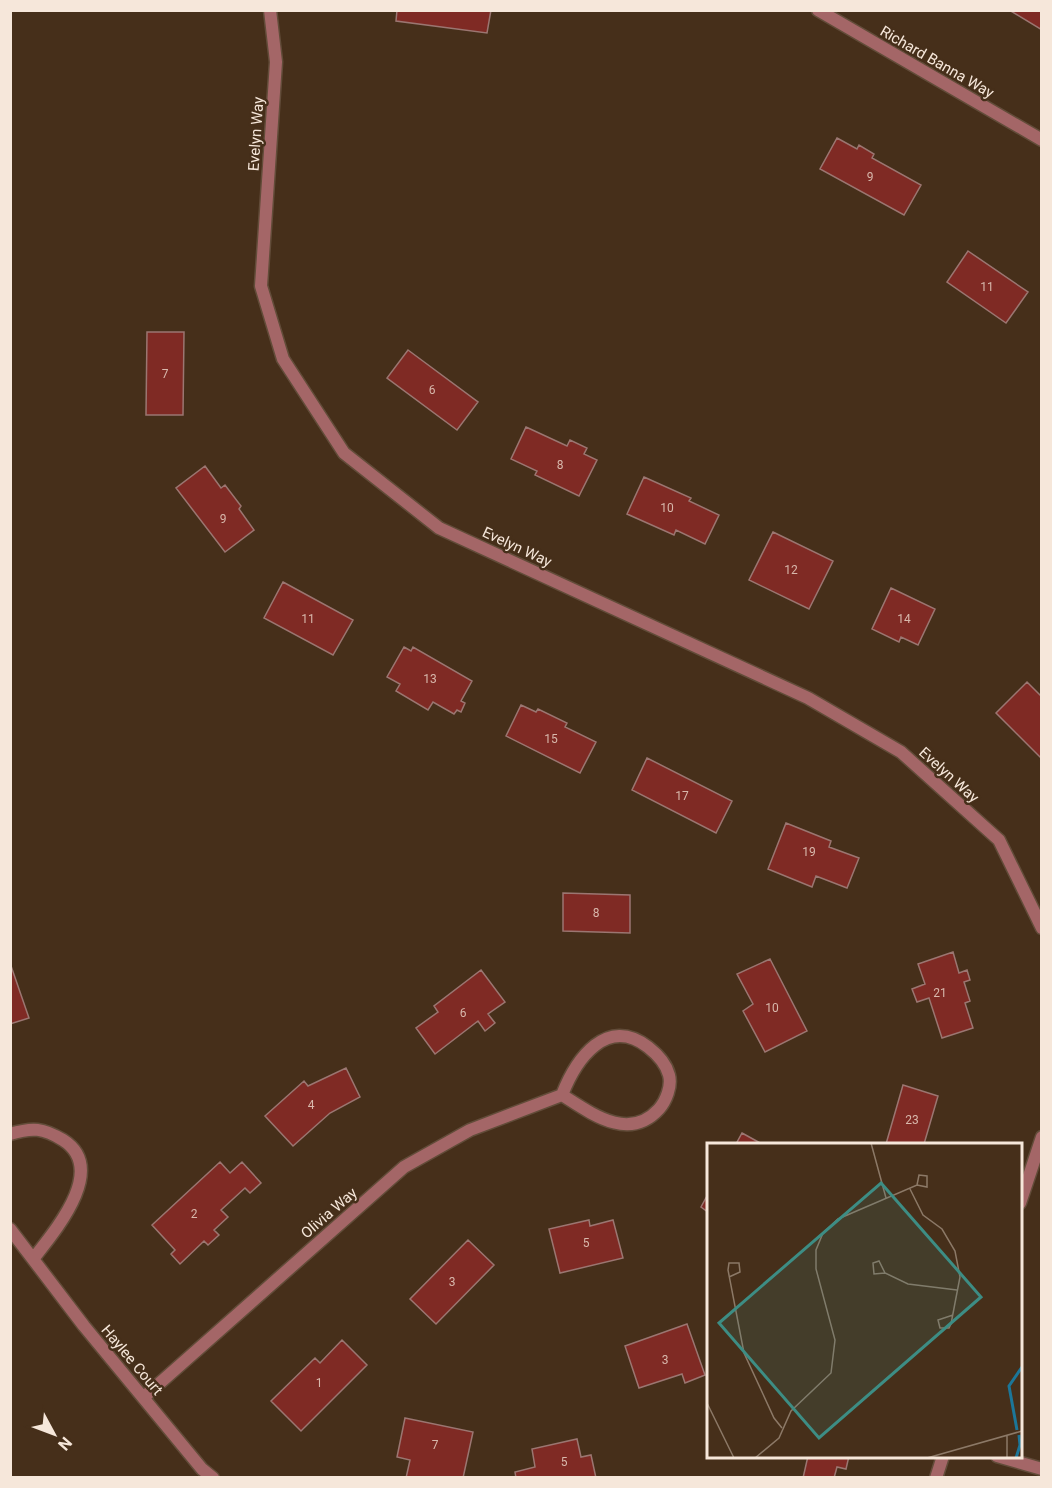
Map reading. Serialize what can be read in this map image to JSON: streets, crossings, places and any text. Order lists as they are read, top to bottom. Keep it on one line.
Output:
{"streets":{"street":["Richard Banna Way","Evelyn Way","Olivia Way","Haylee Court"]},"crossings":[["Olivia Way","Haylee Court"]],"house_numbers":["9","11","7","6","8","10","9","12","11","14","13","15","17","19","8","21","10","6","4","23","2","5","3","3","1","7","5"],"north":"bottom right"}
